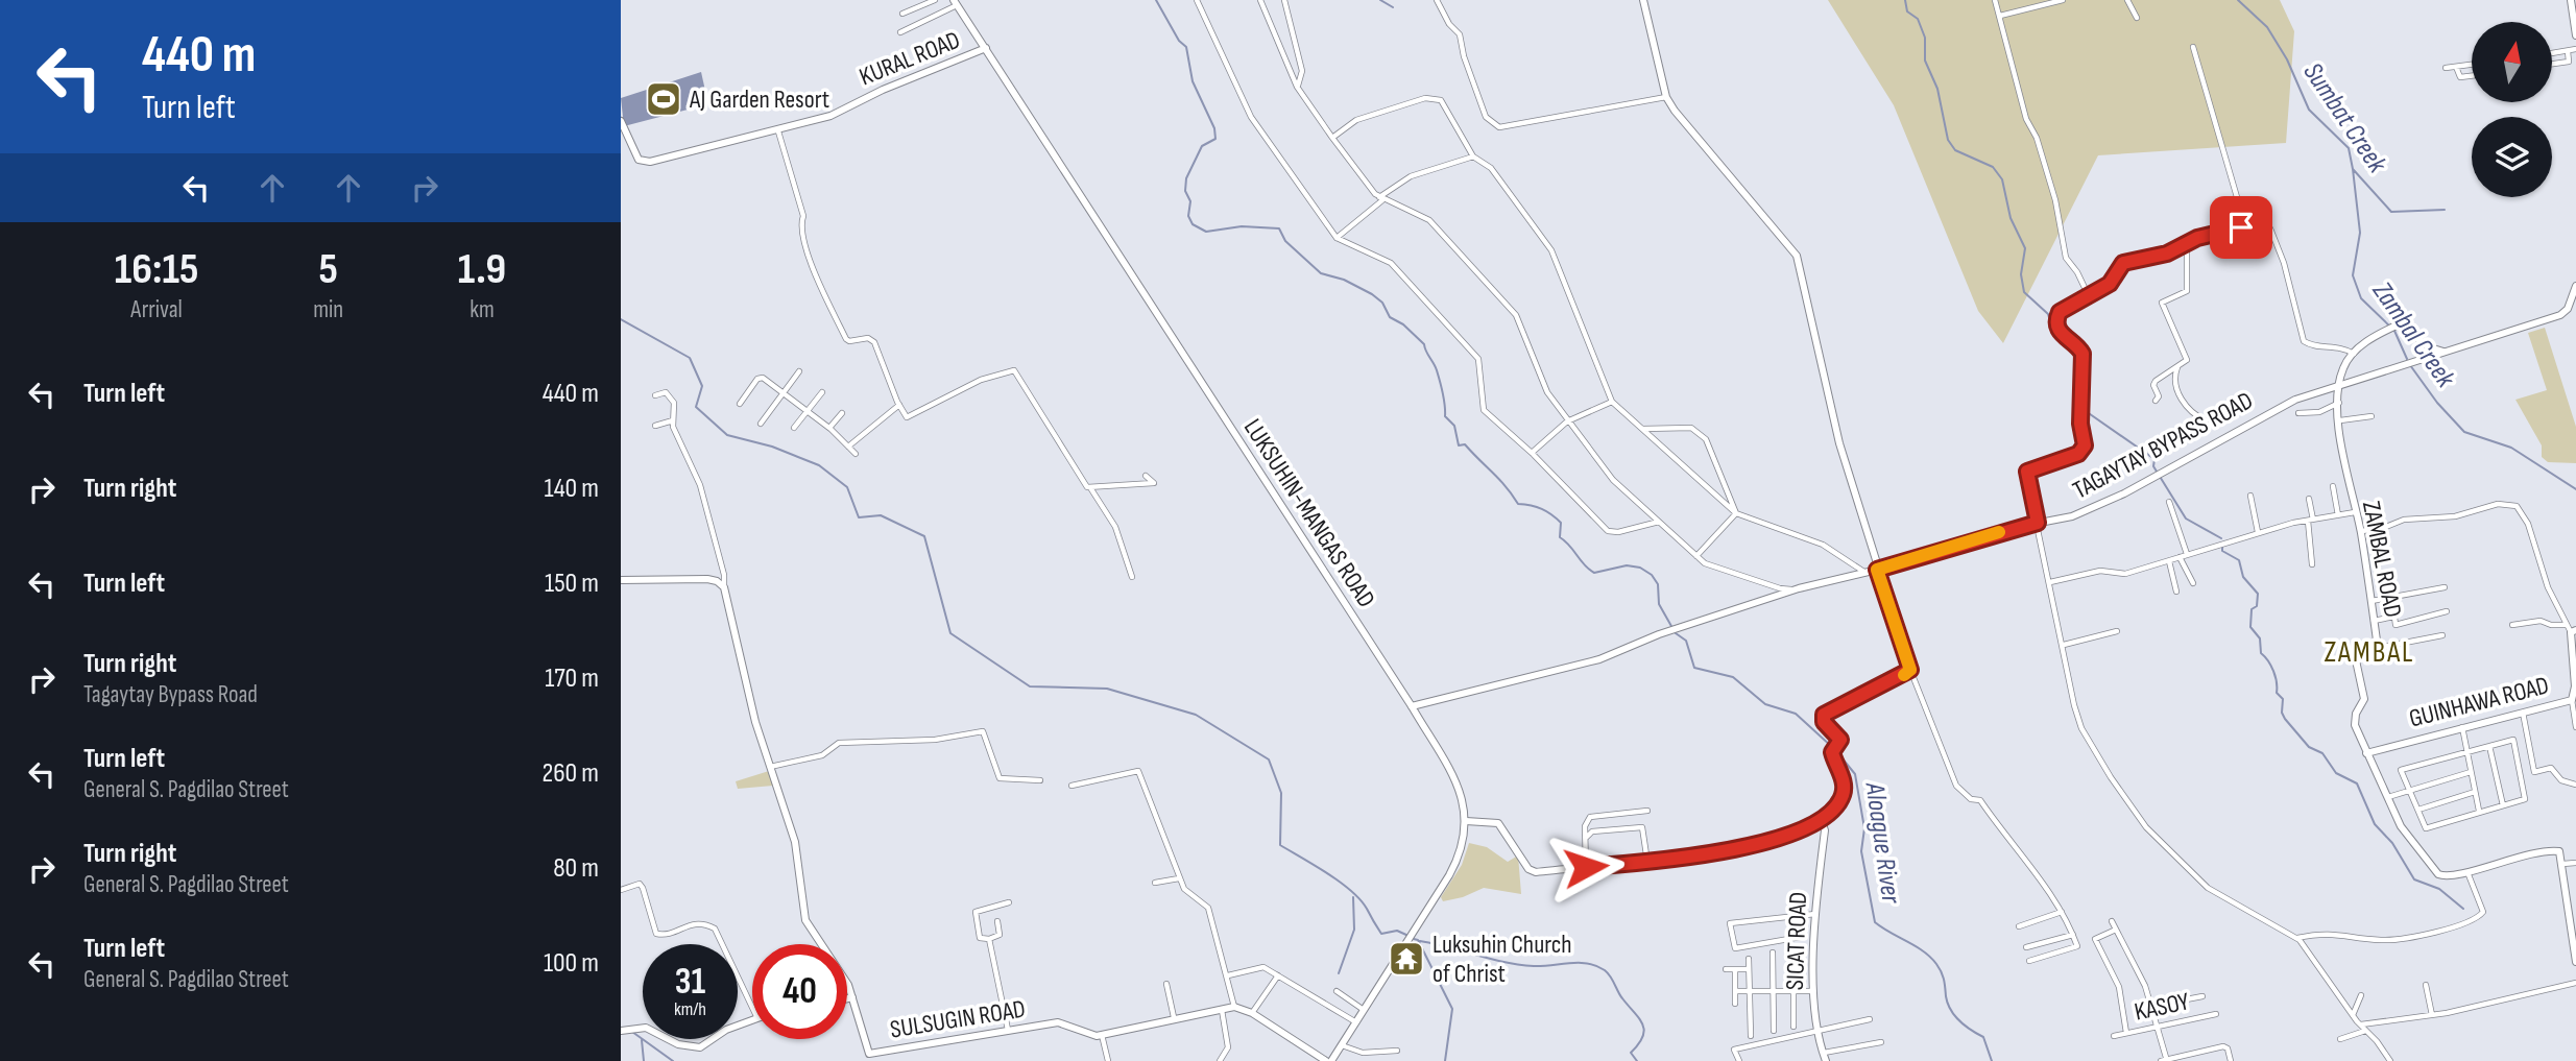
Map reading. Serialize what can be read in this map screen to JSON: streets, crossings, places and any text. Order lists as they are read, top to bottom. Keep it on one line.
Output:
{"streets":{"street":["KURAL ROAD","TAGAYTAY BYPASS ROAD","LUKSUHIN-MANGAS ROAD","ZAMBAL ROAD","GUINHAWA ROAD","SICAT ROAD","KASOY","SULSUGIN ROAD"]},"crossings":[["KURAL ROAD","LUKSUHIN-MANGAS ROAD"],["TAGAYTAY BYPASS ROAD","LUKSUHIN-MANGAS ROAD"],["TAGAYTAY BYPASS ROAD","ZAMBAL ROAD"],["ZAMBAL ROAD","GUINHAWA ROAD"]],"districts":["ZAMBAL"],"water":["Sumbat Creek","Zambal Creek","Aloague River"],"places":{"sports":["AJ Garden Resort"],"temple":["Luksuhin Church of Christ"]},"north":"top","page":{"turn":["440 m","Turn left"],"eta":["16:15","Arrival","5","min","1.9","km"],"list":[{"name":"Turn left","value":"440 m"},{"name":"Turn right","value":"140 m"},{"name":"Turn left","value":"150 m"},{"name":"Turn right","note":"Tagaytay Bypass Road","value":"170 m"},{"name":"Turn left","note":"General S. Pagdilao Street","value":"260 m"},{"name":"Turn right","note":"General S. Pagdilao Street","value":"80 m"},{"name":"Turn left","note":"General S. Pagdilao Street","value":"100 m"}],"speed":"31 km/h","limit":"40"}}
